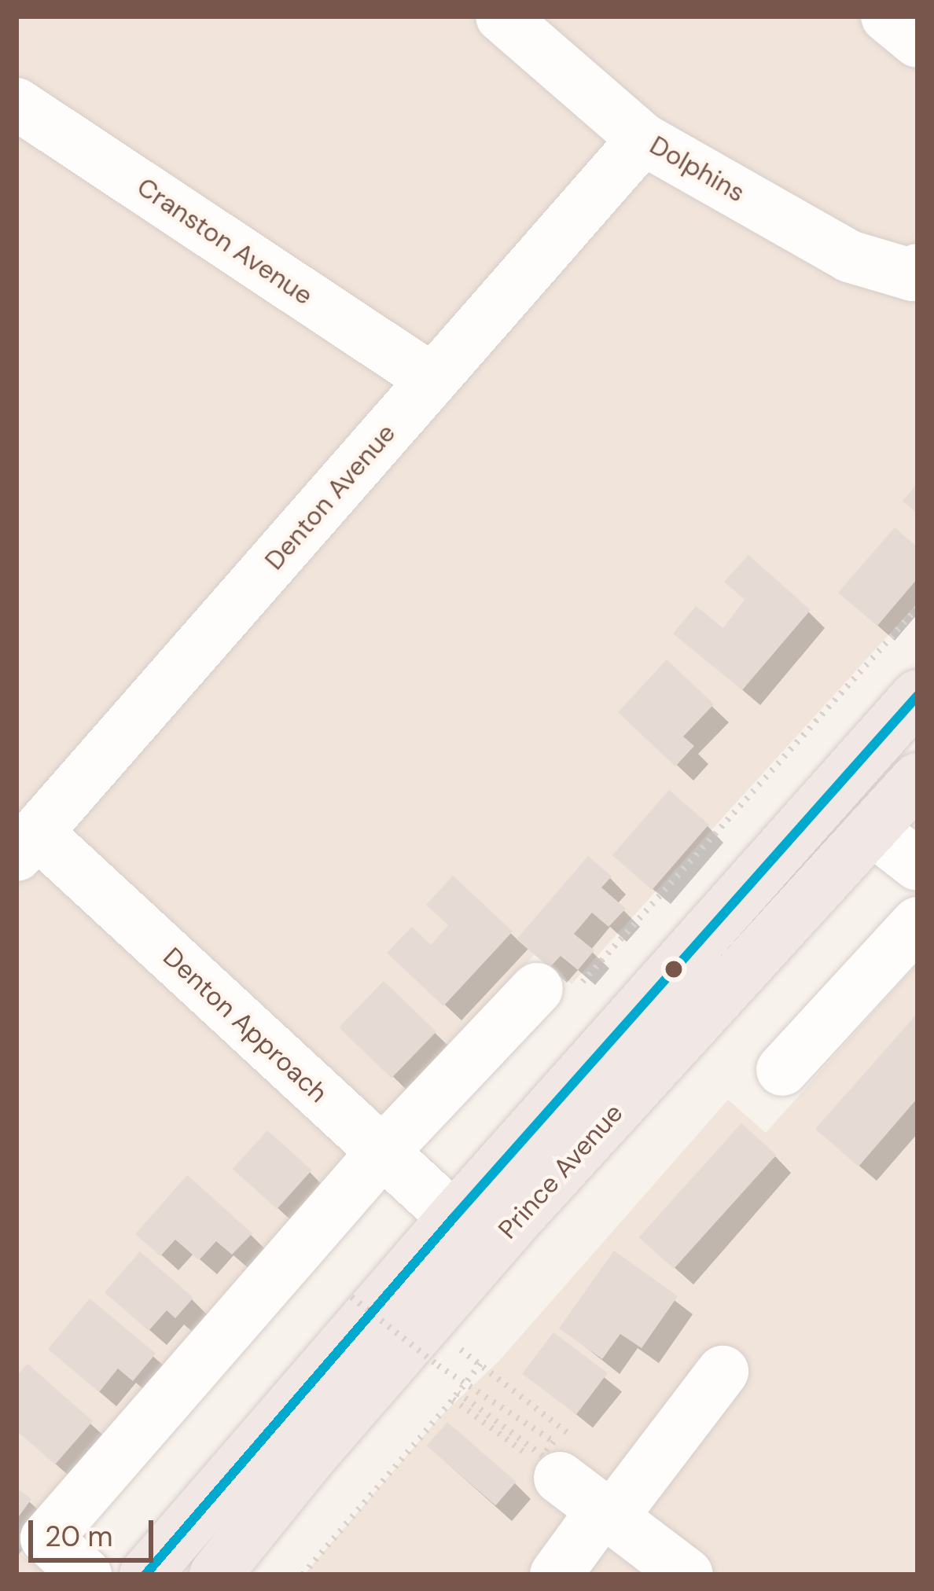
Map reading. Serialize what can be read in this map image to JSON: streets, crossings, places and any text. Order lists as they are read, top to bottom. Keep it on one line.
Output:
{"streets":{"highway":["Prince Avenue"],"street":["Dolphins","Cranston Avenue","Denton Avenue","Denton Approach"]},"crossings":[["Dolphins","Denton Avenue"],["Cranston Avenue","Denton Avenue"],["Denton Avenue","Denton Approach"],["Denton Approach","Prince Avenue"]],"scale_bar":"20 m"}
